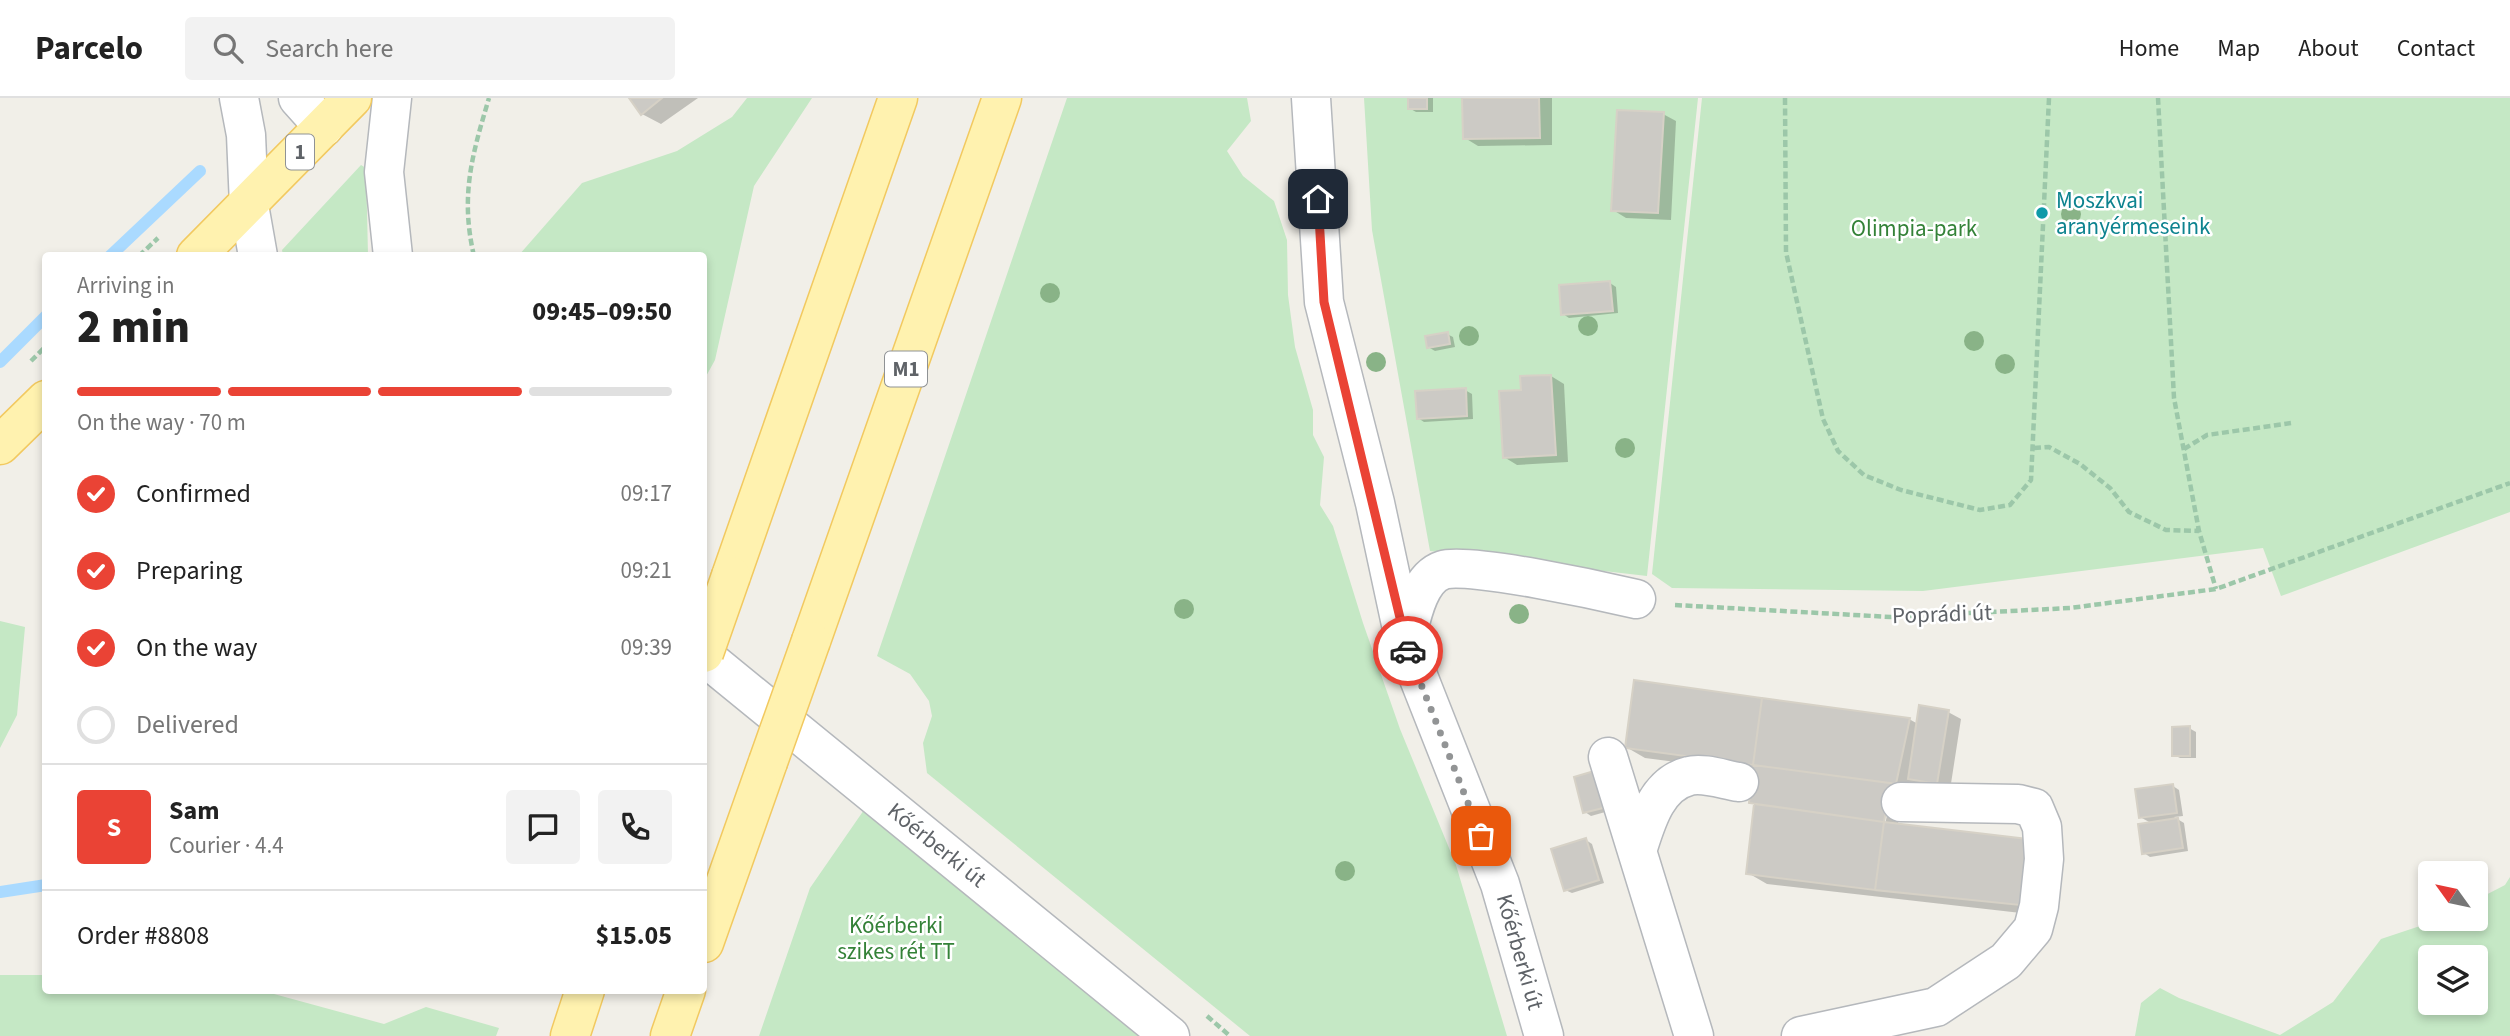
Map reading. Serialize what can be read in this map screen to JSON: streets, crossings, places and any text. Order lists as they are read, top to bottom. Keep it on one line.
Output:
{"streets":{"main road":["1","M1"],"street":["Kőérberki út"],"path":["Poprádi út"]},"parks":["Olimpia-park","Kőérberki szikes rét TT"],"places":["Moszkvai aranyérmeseink"],"north":"top left","page":{"header":"Parcelo","search":"Search here","nav":["Home","Map","About","Contact"],"heading":["2 min","Arriving in","09:45–09:50"],"panel":["Sam","Courier · 4.4","Order #8808","$15.05"],"bar":"On the way · 70 m","list":[["Confirmed","09:17"],["Preparing","09:21"],["On the way","09:39"],"Delivered"],"round":"S"}}
